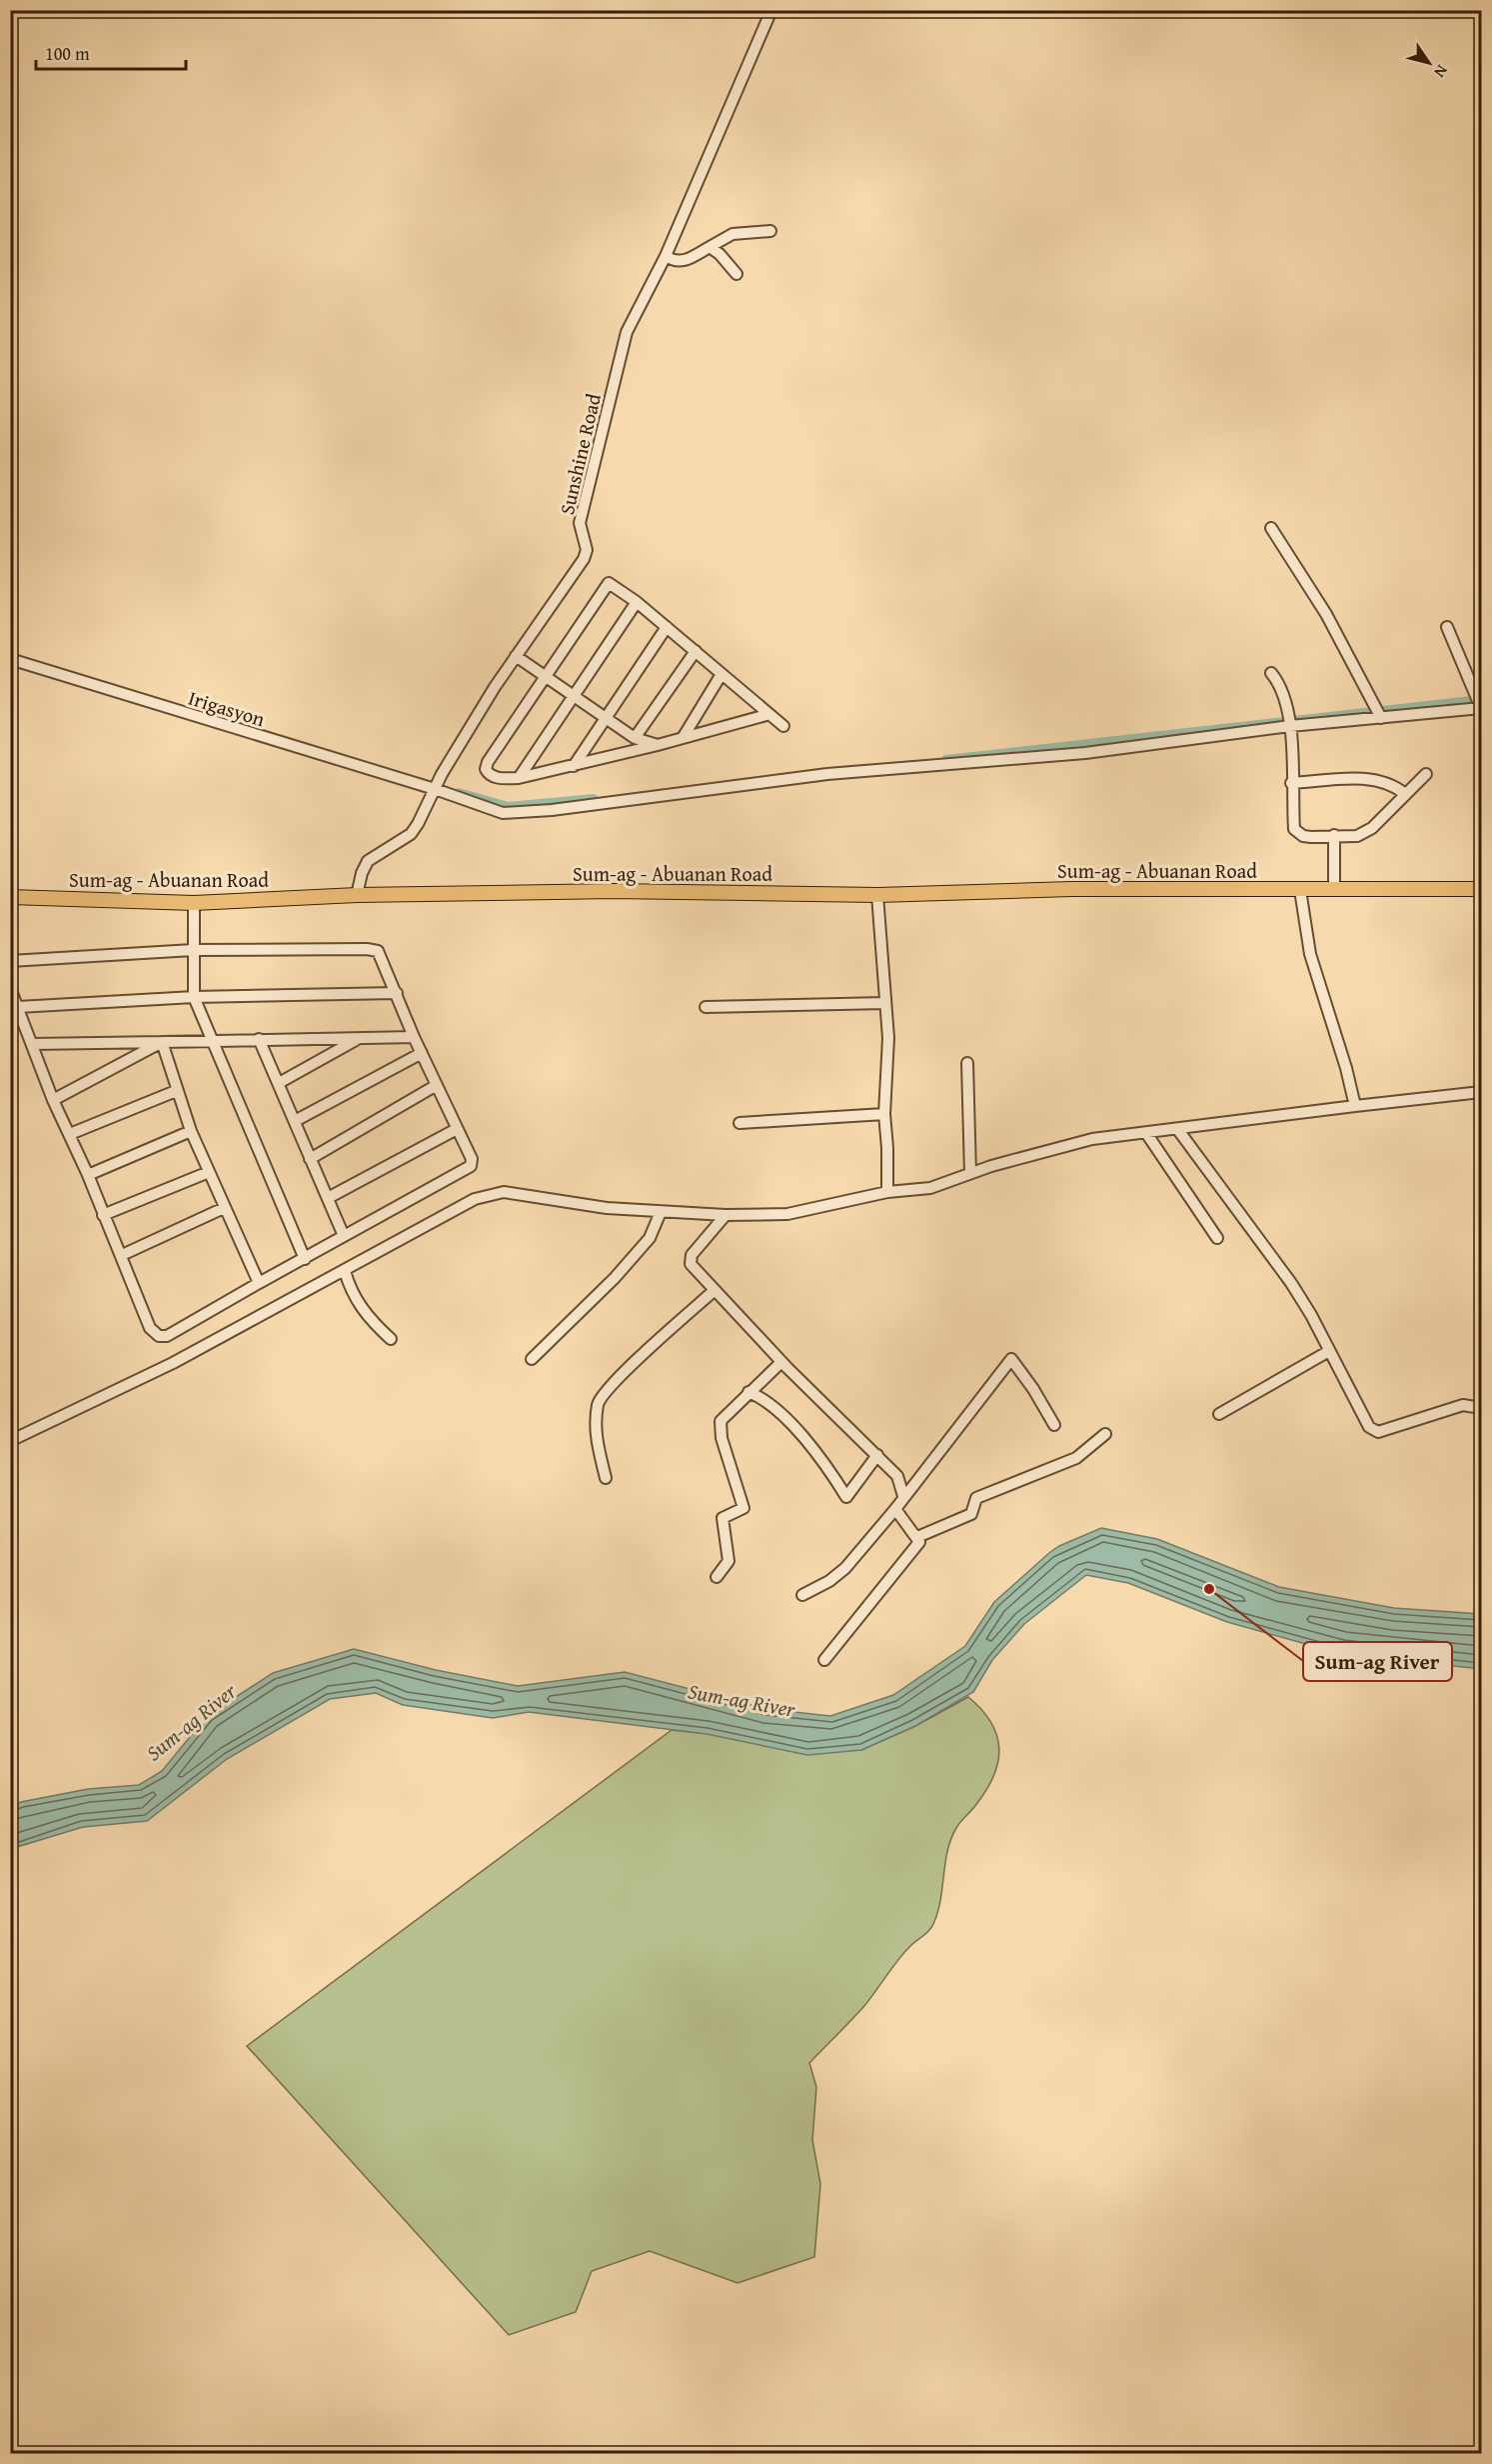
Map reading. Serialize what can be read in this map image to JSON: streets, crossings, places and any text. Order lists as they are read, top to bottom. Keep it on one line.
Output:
{"streets":{"main road":["Sum-ag - Abuanan Road"],"street":["Sunshine Road","Irigasyon"]},"crossings":[["Sunshine Road","Irigasyon"],["Sunshine Road","Sum-ag - Abuanan Road"]],"water":["Sum-ag River"],"places":["Sum-ag River"],"scale_bar":"100 m","north":"bottom right"}
